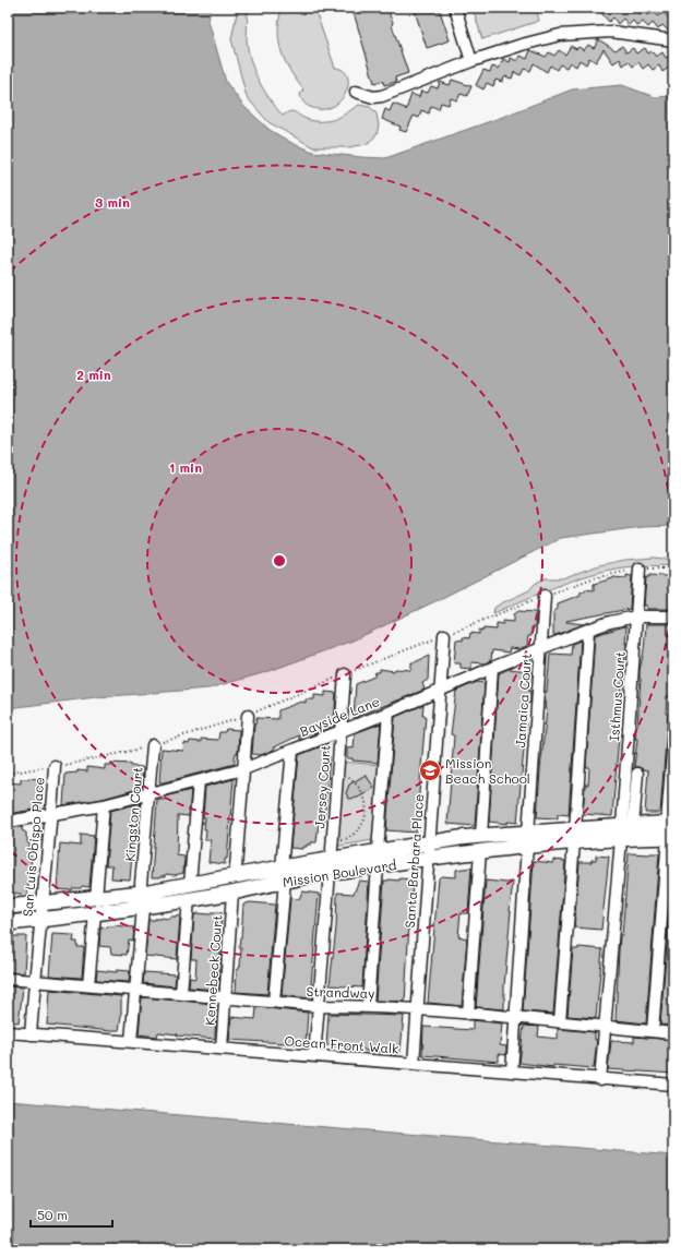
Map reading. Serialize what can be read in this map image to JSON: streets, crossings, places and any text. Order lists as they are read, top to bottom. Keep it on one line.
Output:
{"streets":{"main road":["Mission Boulevard"],"street":["Isthmus Court","Jamaica Court","Bayside Lane","Jersey Court","Kingston Court","San Luis Obispo Place","Santa Barbara Place","Kennebeck Court","Strandway","Ocean Front Walk"]},"crossings":[["Isthmus Court","Bayside Lane"],["Isthmus Court","Mission Boulevard"],["Isthmus Court","Strandway"],["Isthmus Court","Ocean Front Walk"],["Jamaica Court","Bayside Lane"],["Jamaica Court","Mission Boulevard"],["Jamaica Court","Strandway"],["Jamaica Court","Ocean Front Walk"],["Bayside Lane","Jersey Court"],["Bayside Lane","Kingston Court"],["Bayside Lane","San Luis Obispo Place"],["Bayside Lane","Santa Barbara Place"],["San Luis Obispo Place","Mission Boulevard"],["San Luis Obispo Place","Strandway"],["San Luis Obispo Place","Ocean Front Walk"],["Santa Barbara Place","Mission Boulevard"],["Santa Barbara Place","Strandway"],["Santa Barbara Place","Ocean Front Walk"],["Mission Boulevard","Kennebeck Court"],["Kennebeck Court","Strandway"],["Kennebeck Court","Ocean Front Walk"]],"places":{"school or university":["Mission Beach School"]},"scale_bar":"50 m","rings":["3 min","2 min","1 min"]}
